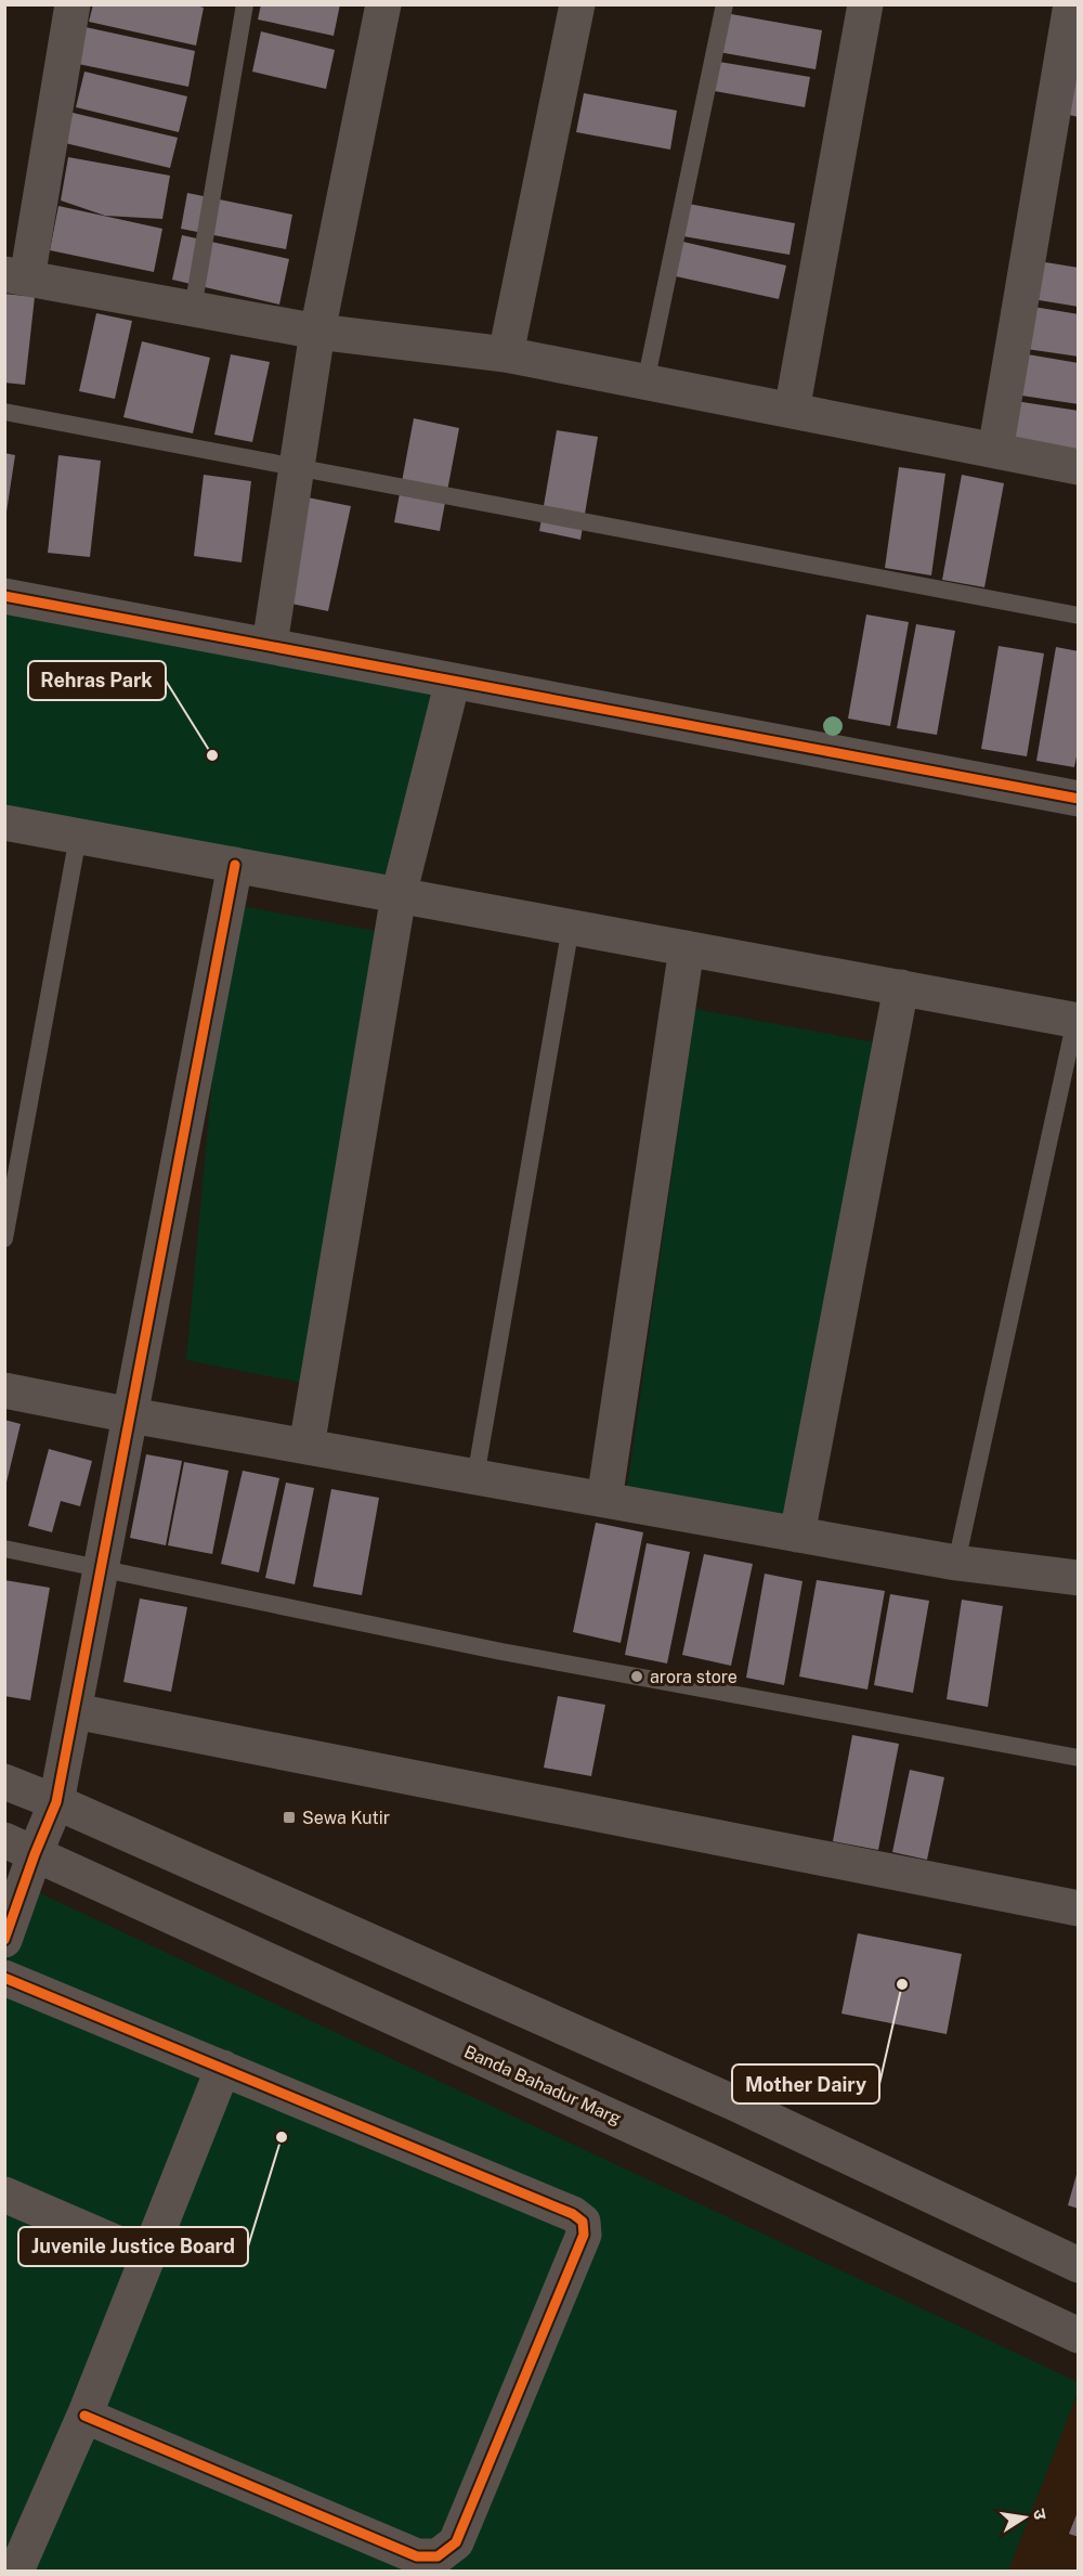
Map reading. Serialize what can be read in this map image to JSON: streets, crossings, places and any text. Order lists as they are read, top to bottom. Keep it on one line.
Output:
{"streets":{"street":["Banda Bahadur Marg"]},"places":{"other":["Rehras Park","arora store","Mother Dairy","Juvenile Justice Board"],"transit":["Sewa Kutir"]},"north":"right"}
